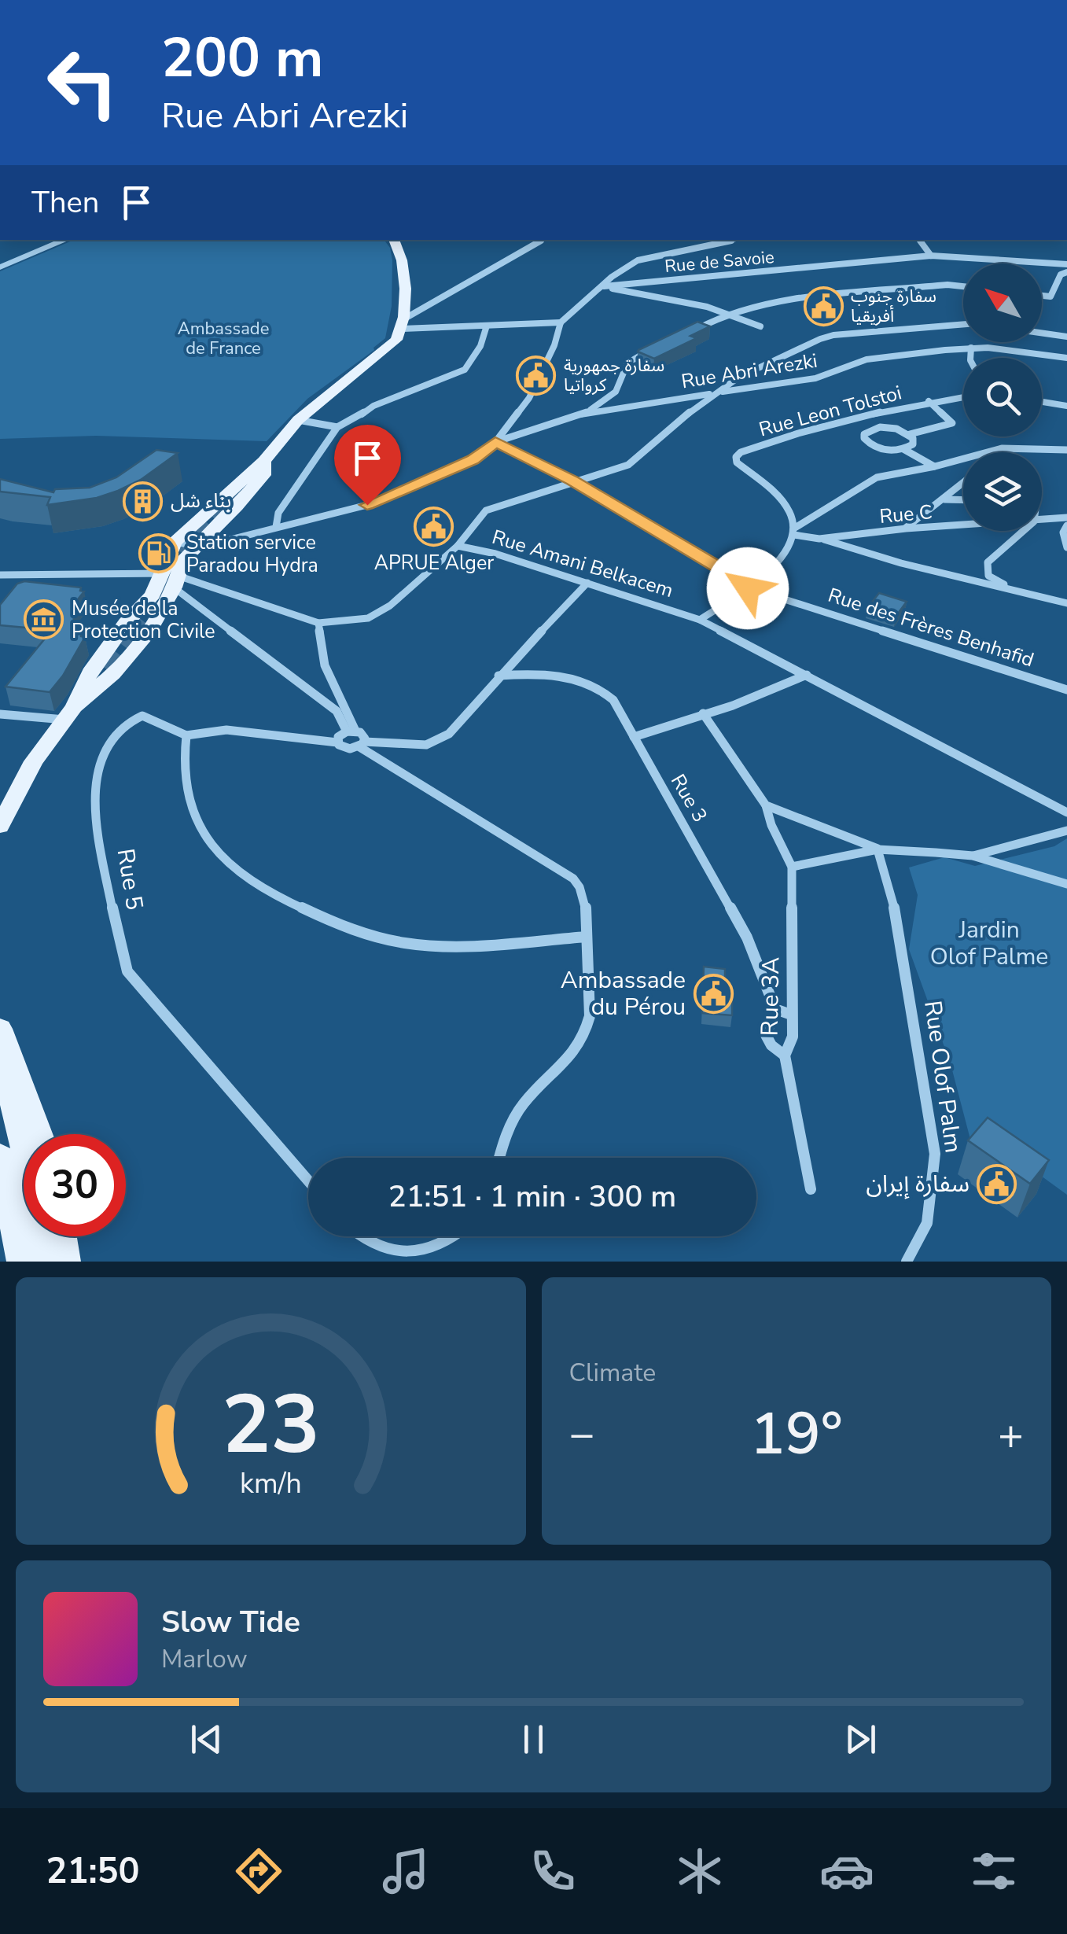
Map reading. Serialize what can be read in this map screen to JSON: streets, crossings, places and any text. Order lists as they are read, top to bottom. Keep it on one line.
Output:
{"streets":{"street":["Rue de Savoie","Rue Abri Arezki","Rue Leon Tolstoi","Rue C","Rue Amani Belkacem","Rue des Frères Benhafid","Rue 3","Rue 5","Rue 3A","Rue Olof Palm"]},"crossings":[["Rue Abri Arezki","Rue des Frères Benhafid"],["Rue Leon Tolstoi","Rue C"]],"parks":["Ambassade de France","Jardin Olof Palme"],"places":{"public building":["سفارة جنوب أفريقيا","سفارة جمهورية كرواتيا","APRUE Alger","Ambassade du Pérou","سفارة إيران"],"building":["بناء شل"],"fuel station":["Station service Paradou Hydra"],"museum":["Musée de la Protection Civile"]},"north":"top left","page":{"turn":["200 m","Rue Abri Arezki"],"then":"Then","limit":"30","trip":"21:51 · 1 min · 300 m","tile":"Climate","heat":["−","19°","+"],"song":["Slow Tide","Marlow"],"tabs":"21:50","gauge":["23","km/h"]}}
